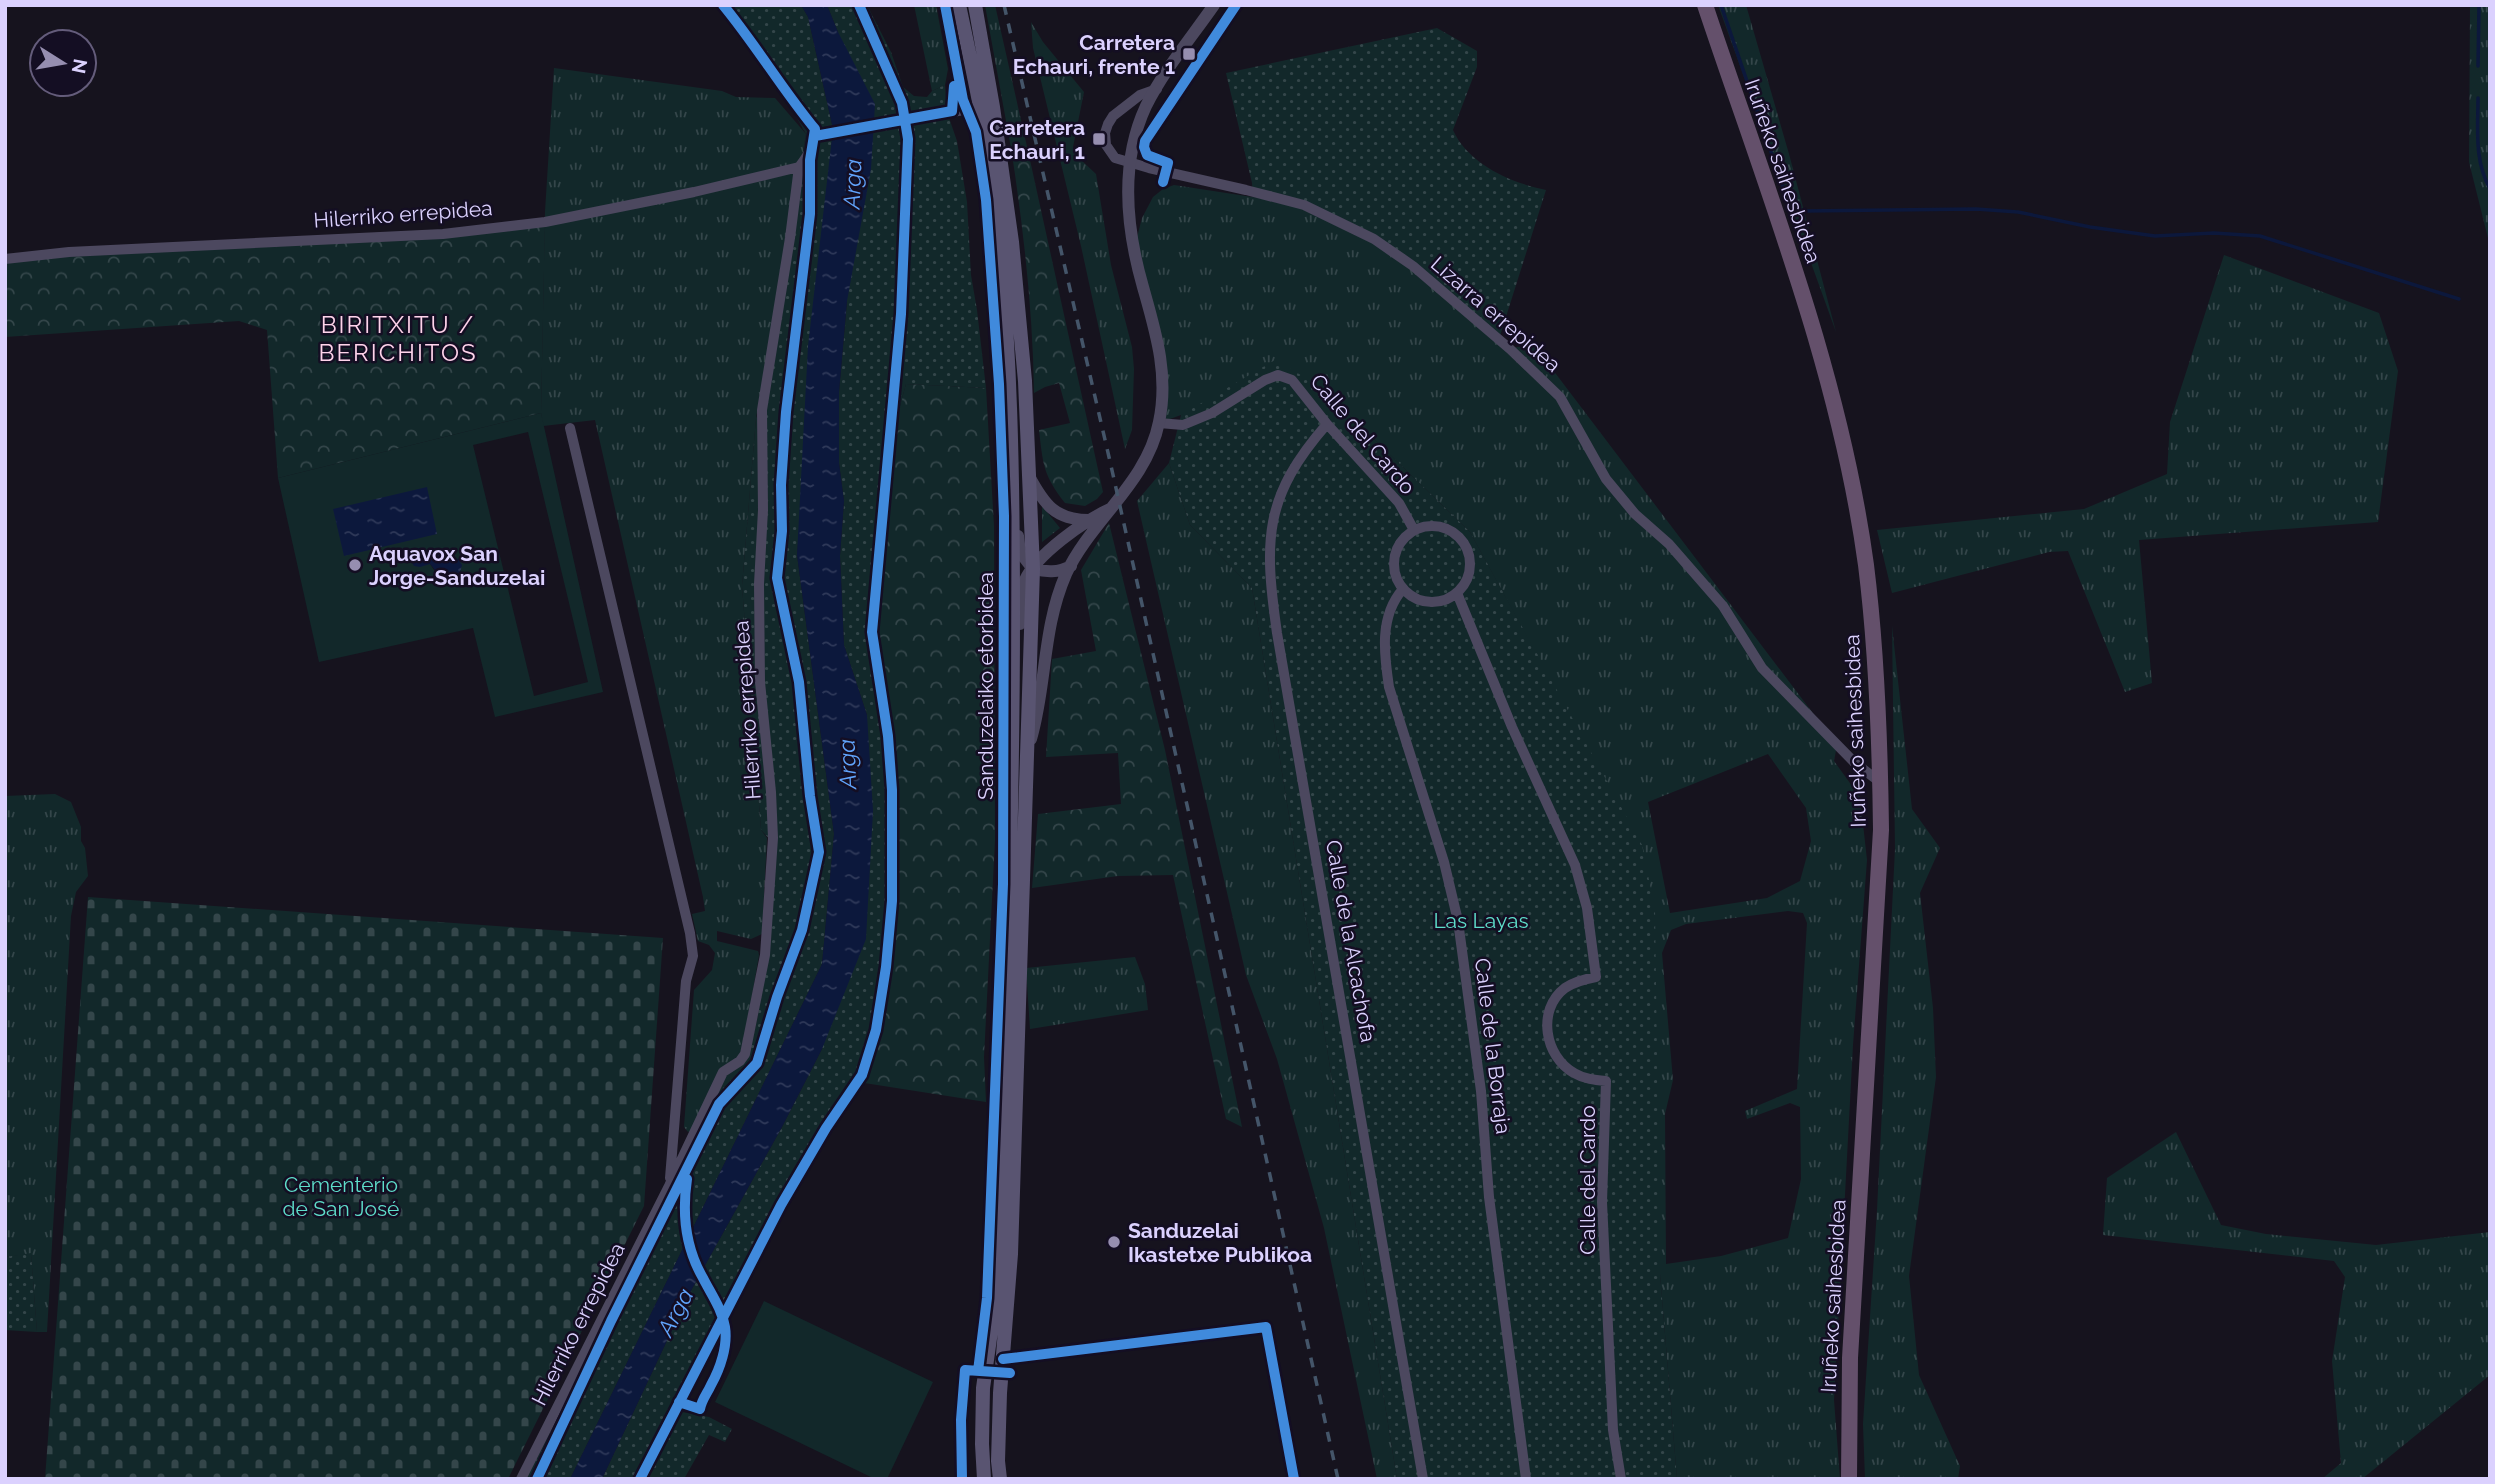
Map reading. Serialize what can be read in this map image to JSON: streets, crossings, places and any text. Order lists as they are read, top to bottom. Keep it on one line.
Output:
{"streets":{"highway":["Iruñeko saihesbidea"],"main road":["Sanduzelaiko etorbidea"],"street":["Hilerriko errepidea","Lizarra errepidea","Calle del Cardo","Calle de la Alcachofa","Calle de la Borraja"]},"crossings":[["Iruñeko saihesbidea","Lizarra errepidea"],["Calle del Cardo","Calle de la Alcachofa"],["Calle del Cardo","Calle de la Borraja"]],"districts":["BIRITXITU / BERICHITOS"],"water":["Arga"],"parks":["Las Layas","Cementerio de San José"],"places":{"transit":["Carretera Echauri, frente 1","Carretera Echauri, 1"],"other":["Aquavox San Jorge-Sanduzelai","Sanduzelai Ikastetxe Publikoa"]},"north":"right"}
